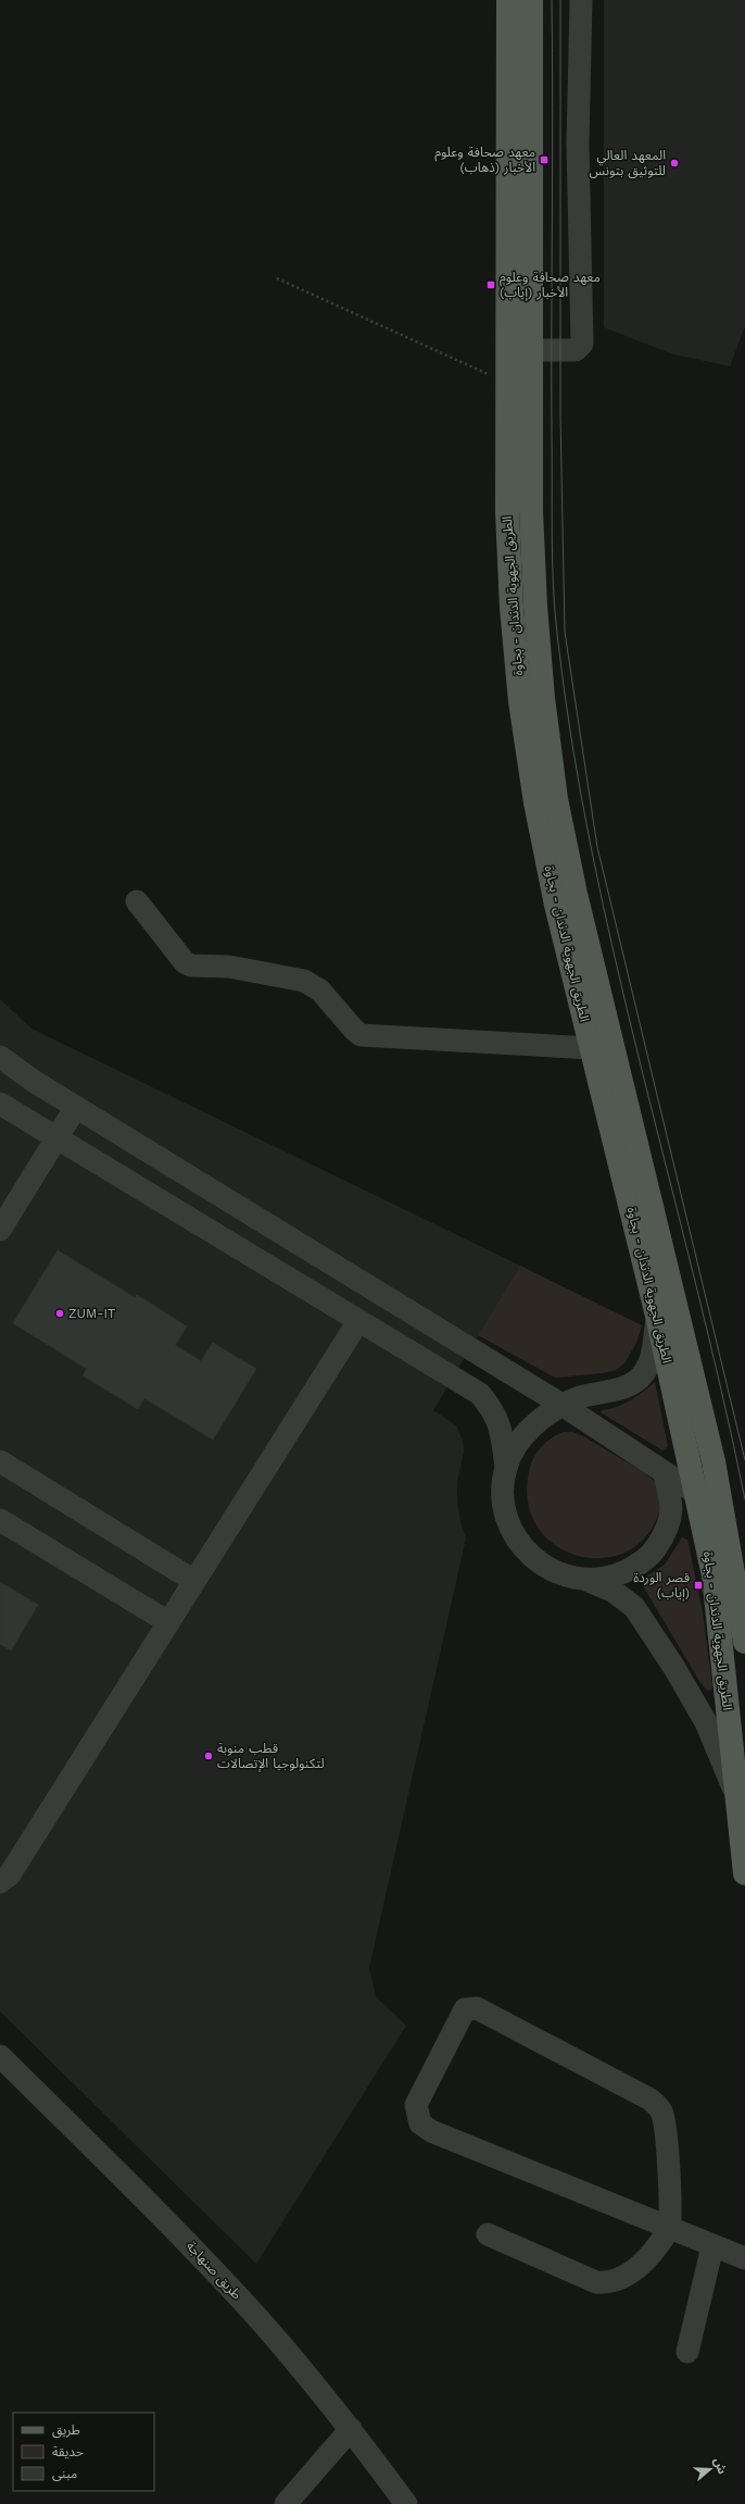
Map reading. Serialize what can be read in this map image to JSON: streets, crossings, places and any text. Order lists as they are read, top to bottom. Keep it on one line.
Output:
{"streets":{"main road":["الطريق الجهوية الدندان - بجاوة"],"street":["طريق صنهاجة"]},"places":{"transit":["معهد صحافة وعلوم الأخبار (ذهاب)","معهد صحافة وعلوم الأخبار (إياب)","قصر الوردة (إياب)"],"other":["المعهد العالي للتوثيق بتونس","ZUM-IT","قطب منوبة لتكنولوجيا الإتصالات"]},"legend":["طريق","حديقة","مبنى"],"north":"right"}
